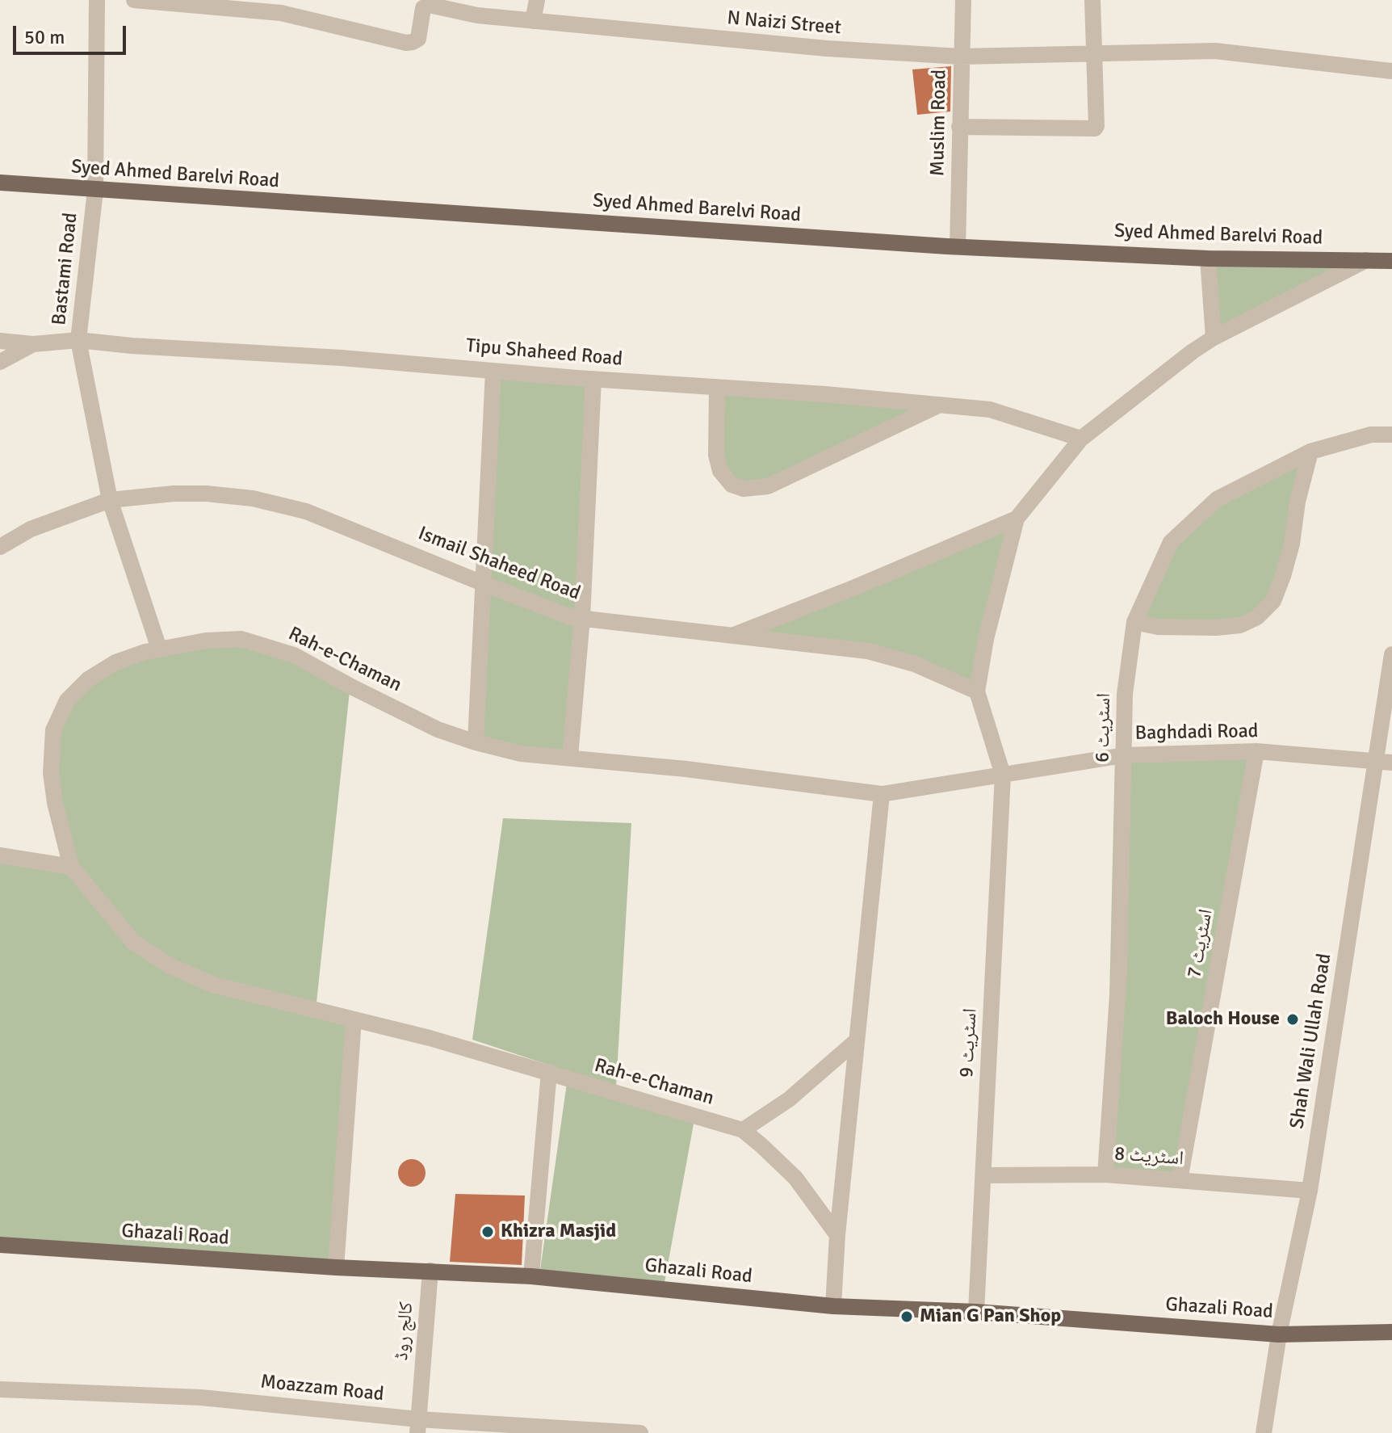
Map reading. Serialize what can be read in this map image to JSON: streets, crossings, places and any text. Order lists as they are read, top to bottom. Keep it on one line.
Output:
{"streets":{"main road":["Syed Ahmed Barelvi Road","Ghazali Road"],"street":["N Naizi Street","Muslim Road","Bastami Road","Tipu Shaheed Road","Ismail Shaheed Road","Rah-e-Chaman","اسٹریٹ 6","Baghdadi Road","اسٹریٹ 7","Shah Wali Ullah Road","اسٹریٹ 9","اسٹریٹ 8","کالج روڈ","Moazzam Road"]},"crossings":[["N Naizi Street","Muslim Road"],["Muslim Road","Syed Ahmed Barelvi Road"],["Syed Ahmed Barelvi Road","Bastami Road"],["Bastami Road","Tipu Shaheed Road"],["Bastami Road","Ismail Shaheed Road"],["Bastami Road","Rah-e-Chaman"],["Rah-e-Chaman","Baghdadi Road"],["Rah-e-Chaman","اسٹریٹ 9"],["اسٹریٹ 6","Baghdadi Road"],["اسٹریٹ 6","اسٹریٹ 8"],["Baghdadi Road","اسٹریٹ 7"],["Baghdadi Road","Shah Wali Ullah Road"],["Baghdadi Road","اسٹریٹ 9"],["اسٹریٹ 7","اسٹریٹ 8"],["Shah Wali Ullah Road","اسٹریٹ 8"],["Shah Wali Ullah Road","Ghazali Road"],["اسٹریٹ 9","اسٹریٹ 8"],["اسٹریٹ 9","Ghazali Road"],["Ghazali Road","کالج روڈ"],["کالج روڈ","Moazzam Road"]],"places":["Baloch House","Khizra Masjid","Mian G Pan Shop"],"scale_bar":"50 m"}
